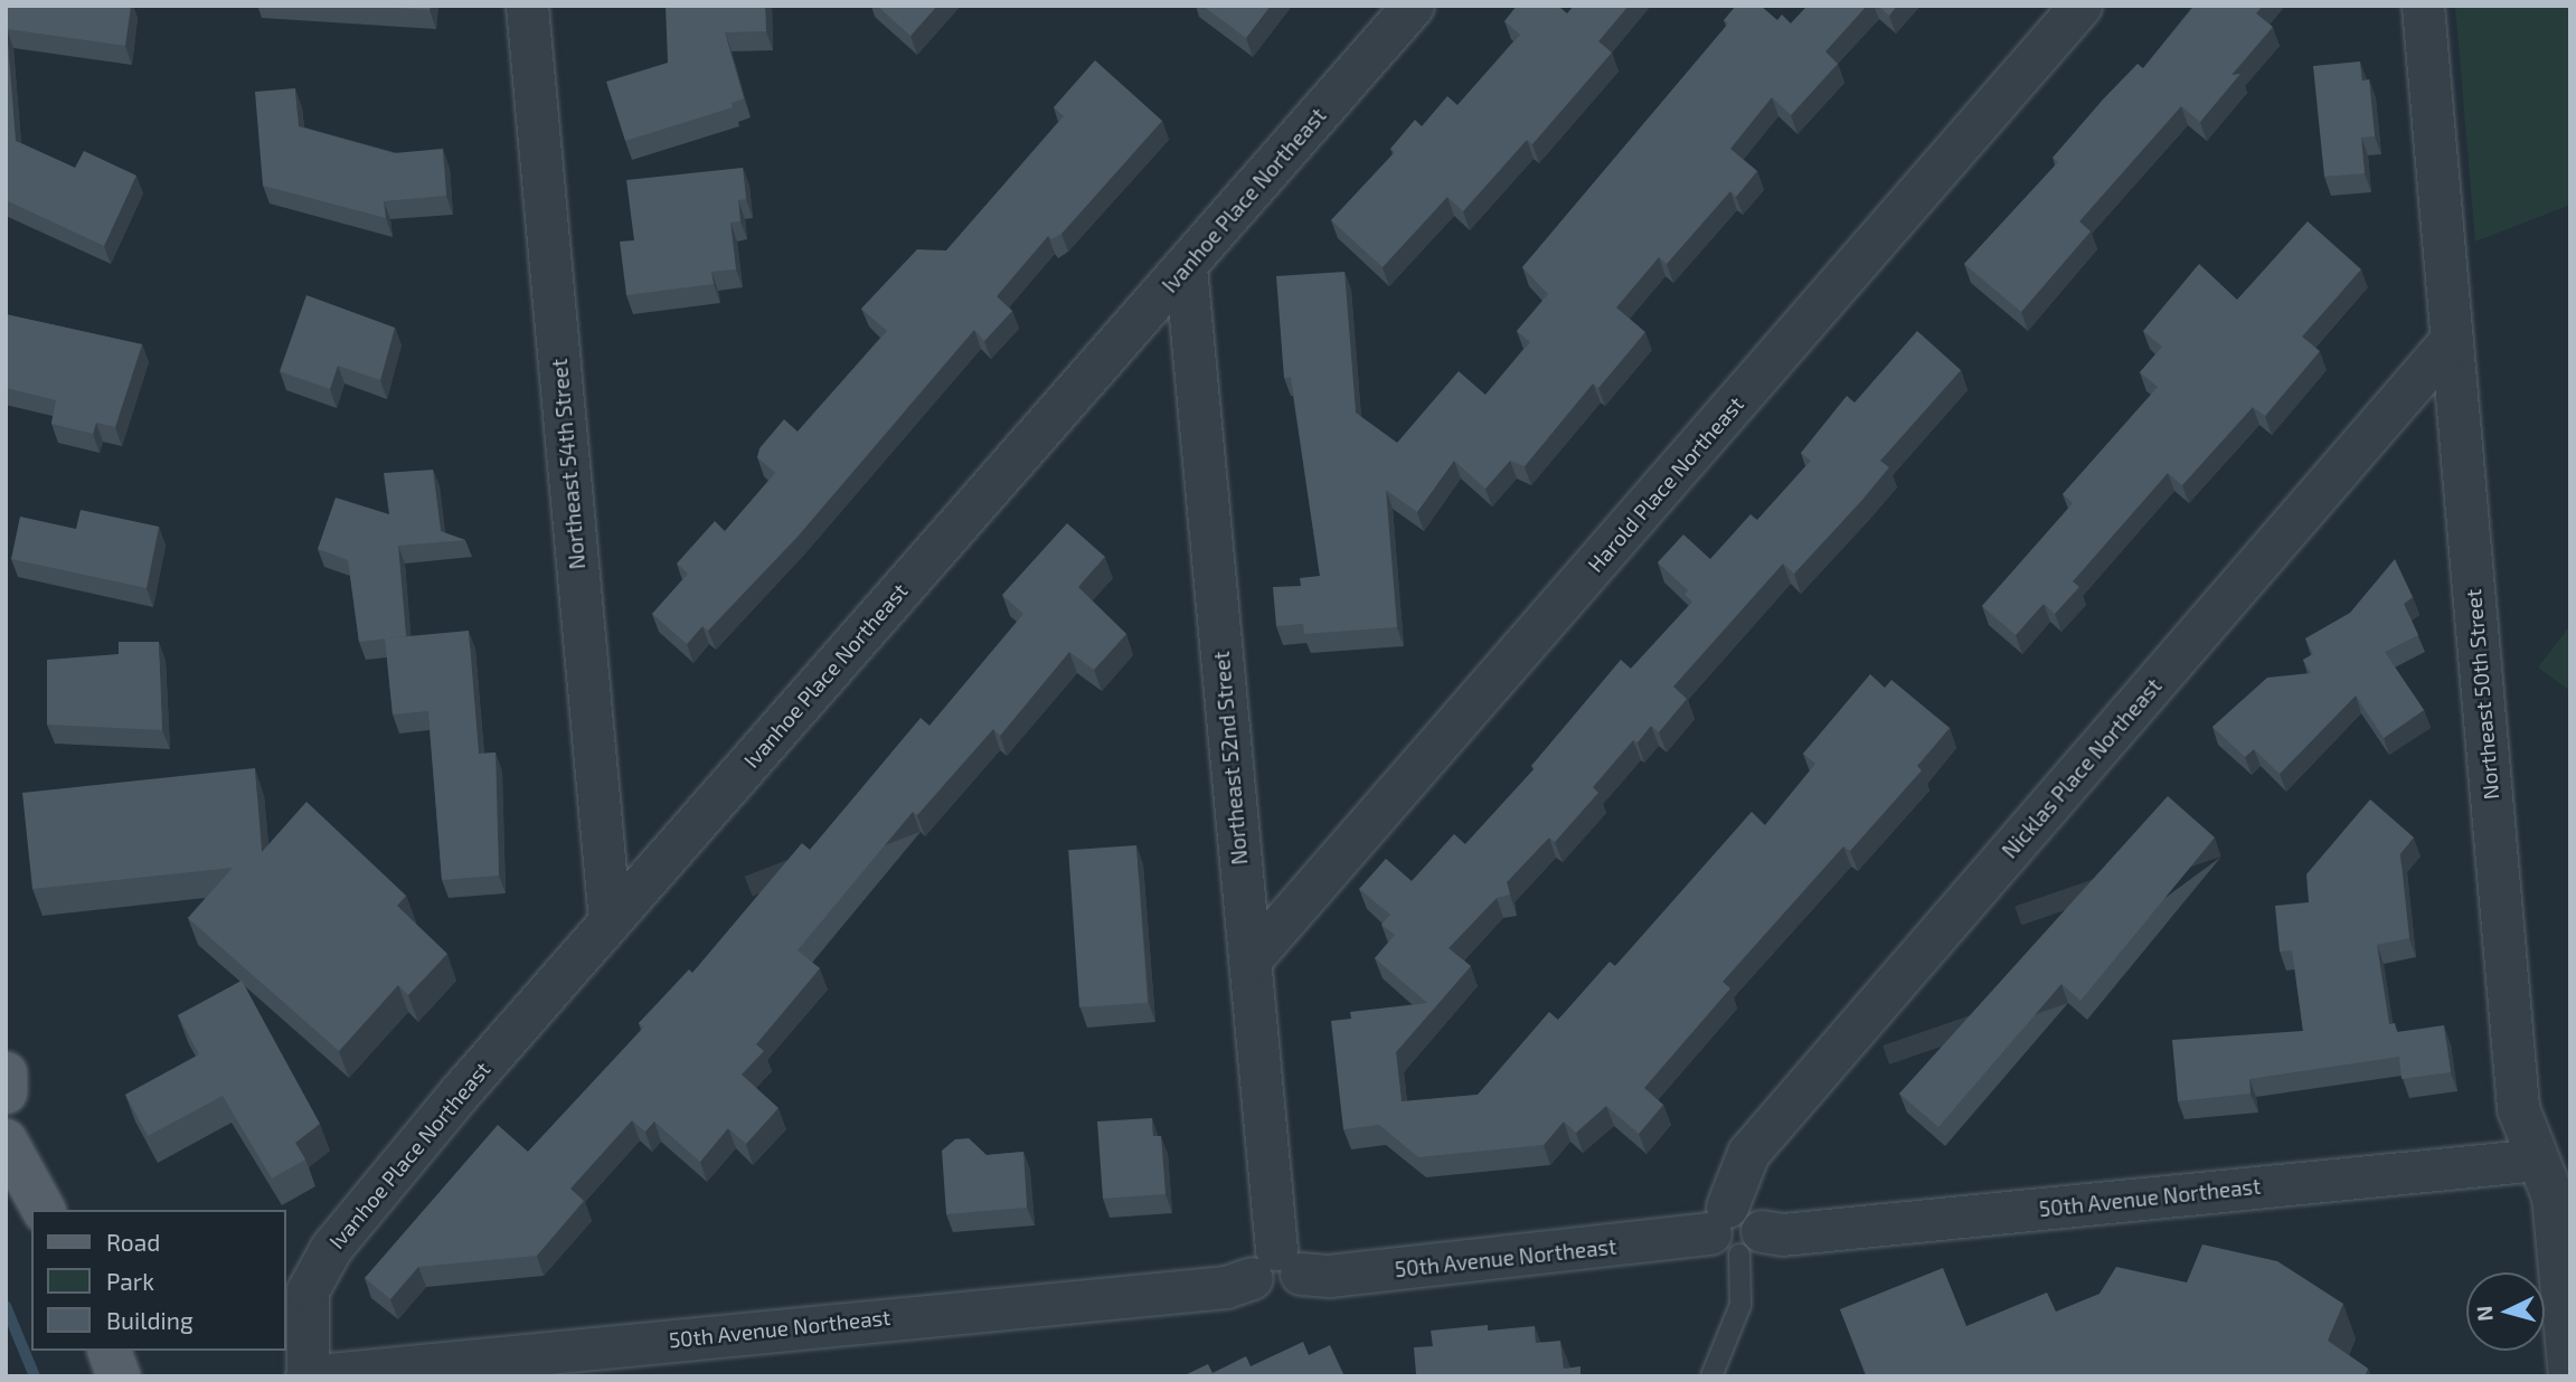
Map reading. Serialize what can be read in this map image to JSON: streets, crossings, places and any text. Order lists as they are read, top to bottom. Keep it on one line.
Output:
{"streets":{"street":["Ivanhoe Place Northeast","Northeast 54th Street","Harold Place Northeast","Northeast 50th Street","Northeast 52nd Street","Nicklas Place Northeast","50th Avenue Northeast"]},"crossings":[["Ivanhoe Place Northeast","Northeast 54th Street"],["Ivanhoe Place Northeast","Northeast 52nd Street"],["Ivanhoe Place Northeast","50th Avenue Northeast"],["Harold Place Northeast","Northeast 52nd Street"],["Northeast 50th Street","Nicklas Place Northeast"],["Northeast 50th Street","50th Avenue Northeast"],["Northeast 52nd Street","50th Avenue Northeast"],["Nicklas Place Northeast","50th Avenue Northeast"]],"legend":["Road","Park","Building"],"north":"left"}
